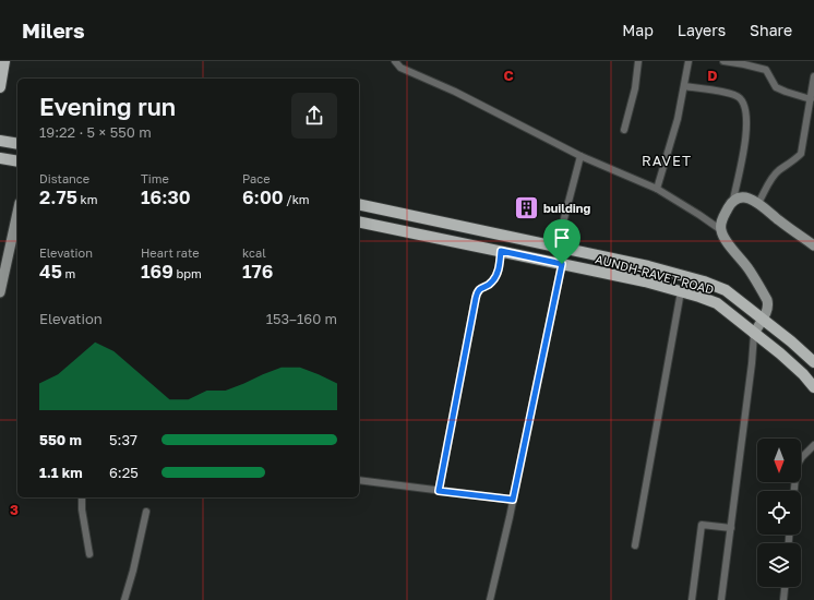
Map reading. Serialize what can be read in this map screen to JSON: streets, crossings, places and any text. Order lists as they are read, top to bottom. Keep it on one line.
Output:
{"streets":{"main road":["AUNDH-RAVET ROAD"]},"districts":["RAVET"],"places":{"building":["building"]},"north":"bottom","page":{"header":"Milers","nav":["Map","Layers","Share"],"heading":["Evening run","19:22 · 5 × 550 m"],"stats":[["Distance","2.75 km"],["Time","16:30"],["Pace","6:00 /km"],["Elevation","45 m"],["Heart rate","169 bpm"],["kcal","176"]],"chart":["Elevation","153–160 m"],"list":[{"name":"550 m","note":"5:37"},{"name":"1.1 km","note":"6:25"}]},"grid":{"columns":["C","D"],"rows":["3"]}}
